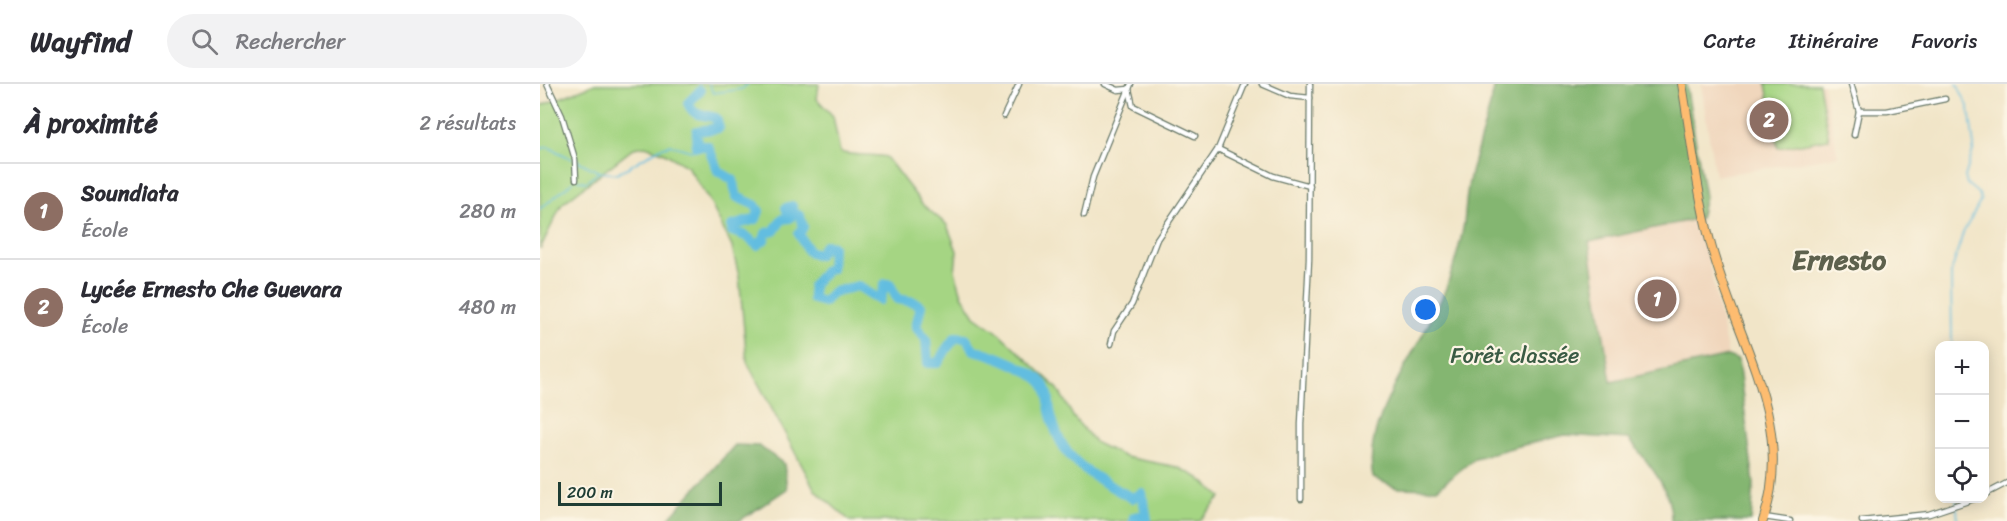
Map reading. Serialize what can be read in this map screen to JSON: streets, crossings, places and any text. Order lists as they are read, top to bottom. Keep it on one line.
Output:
{"districts":["Ernesto"],"parks":["Forêt classée"],"scale_bar":"200 m","page":{"header":"Wayfind","search":"Rechercher","nav":["Carte","Itinéraire","Favoris"],"heading":["À proximité","2 résultats"],"pins":["2","1"],"list":[{"mark":"1","name":"Soundiata","note":"École","value":"280 m"},{"mark":"2","name":"Lycée Ernesto Che Guevara","note":"École","value":"480 m"}],"map_buttons":["+","−"],"scale":"200 m"}}
